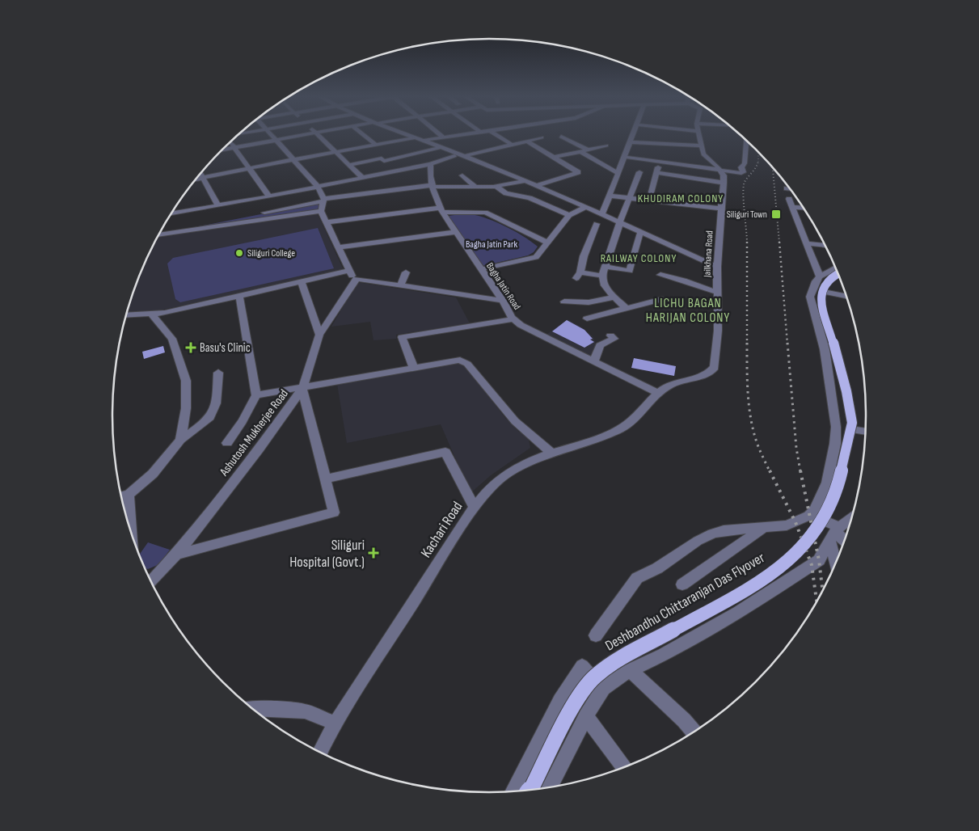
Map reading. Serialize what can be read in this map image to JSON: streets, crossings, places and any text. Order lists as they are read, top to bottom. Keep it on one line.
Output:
{"streets":{"main road":["Deshbandhu Chittaranjan Das Flyover"],"street":["Jailkhana Road","Bagha Jatin Road","Ashutosh Mukherjee Road","Kachari Road"]},"crossings":[["Jailkhana Road","Bagha Jatin Road"],["Jailkhana Road","Kachari Road"],["Bagha Jatin Road","Kachari Road"]],"districts":["KHUDIRAM COLONY","RAILWAY COLONY","LICHU BAGAN HARIJAN COLONY"],"parks":["Bagha Jatin Park"],"places":{"transit":["Siliguri Town"],"other":["Siliguri College"],"health":["Basu's Clinic","Siliguri Hospital (Govt.)"]}}
